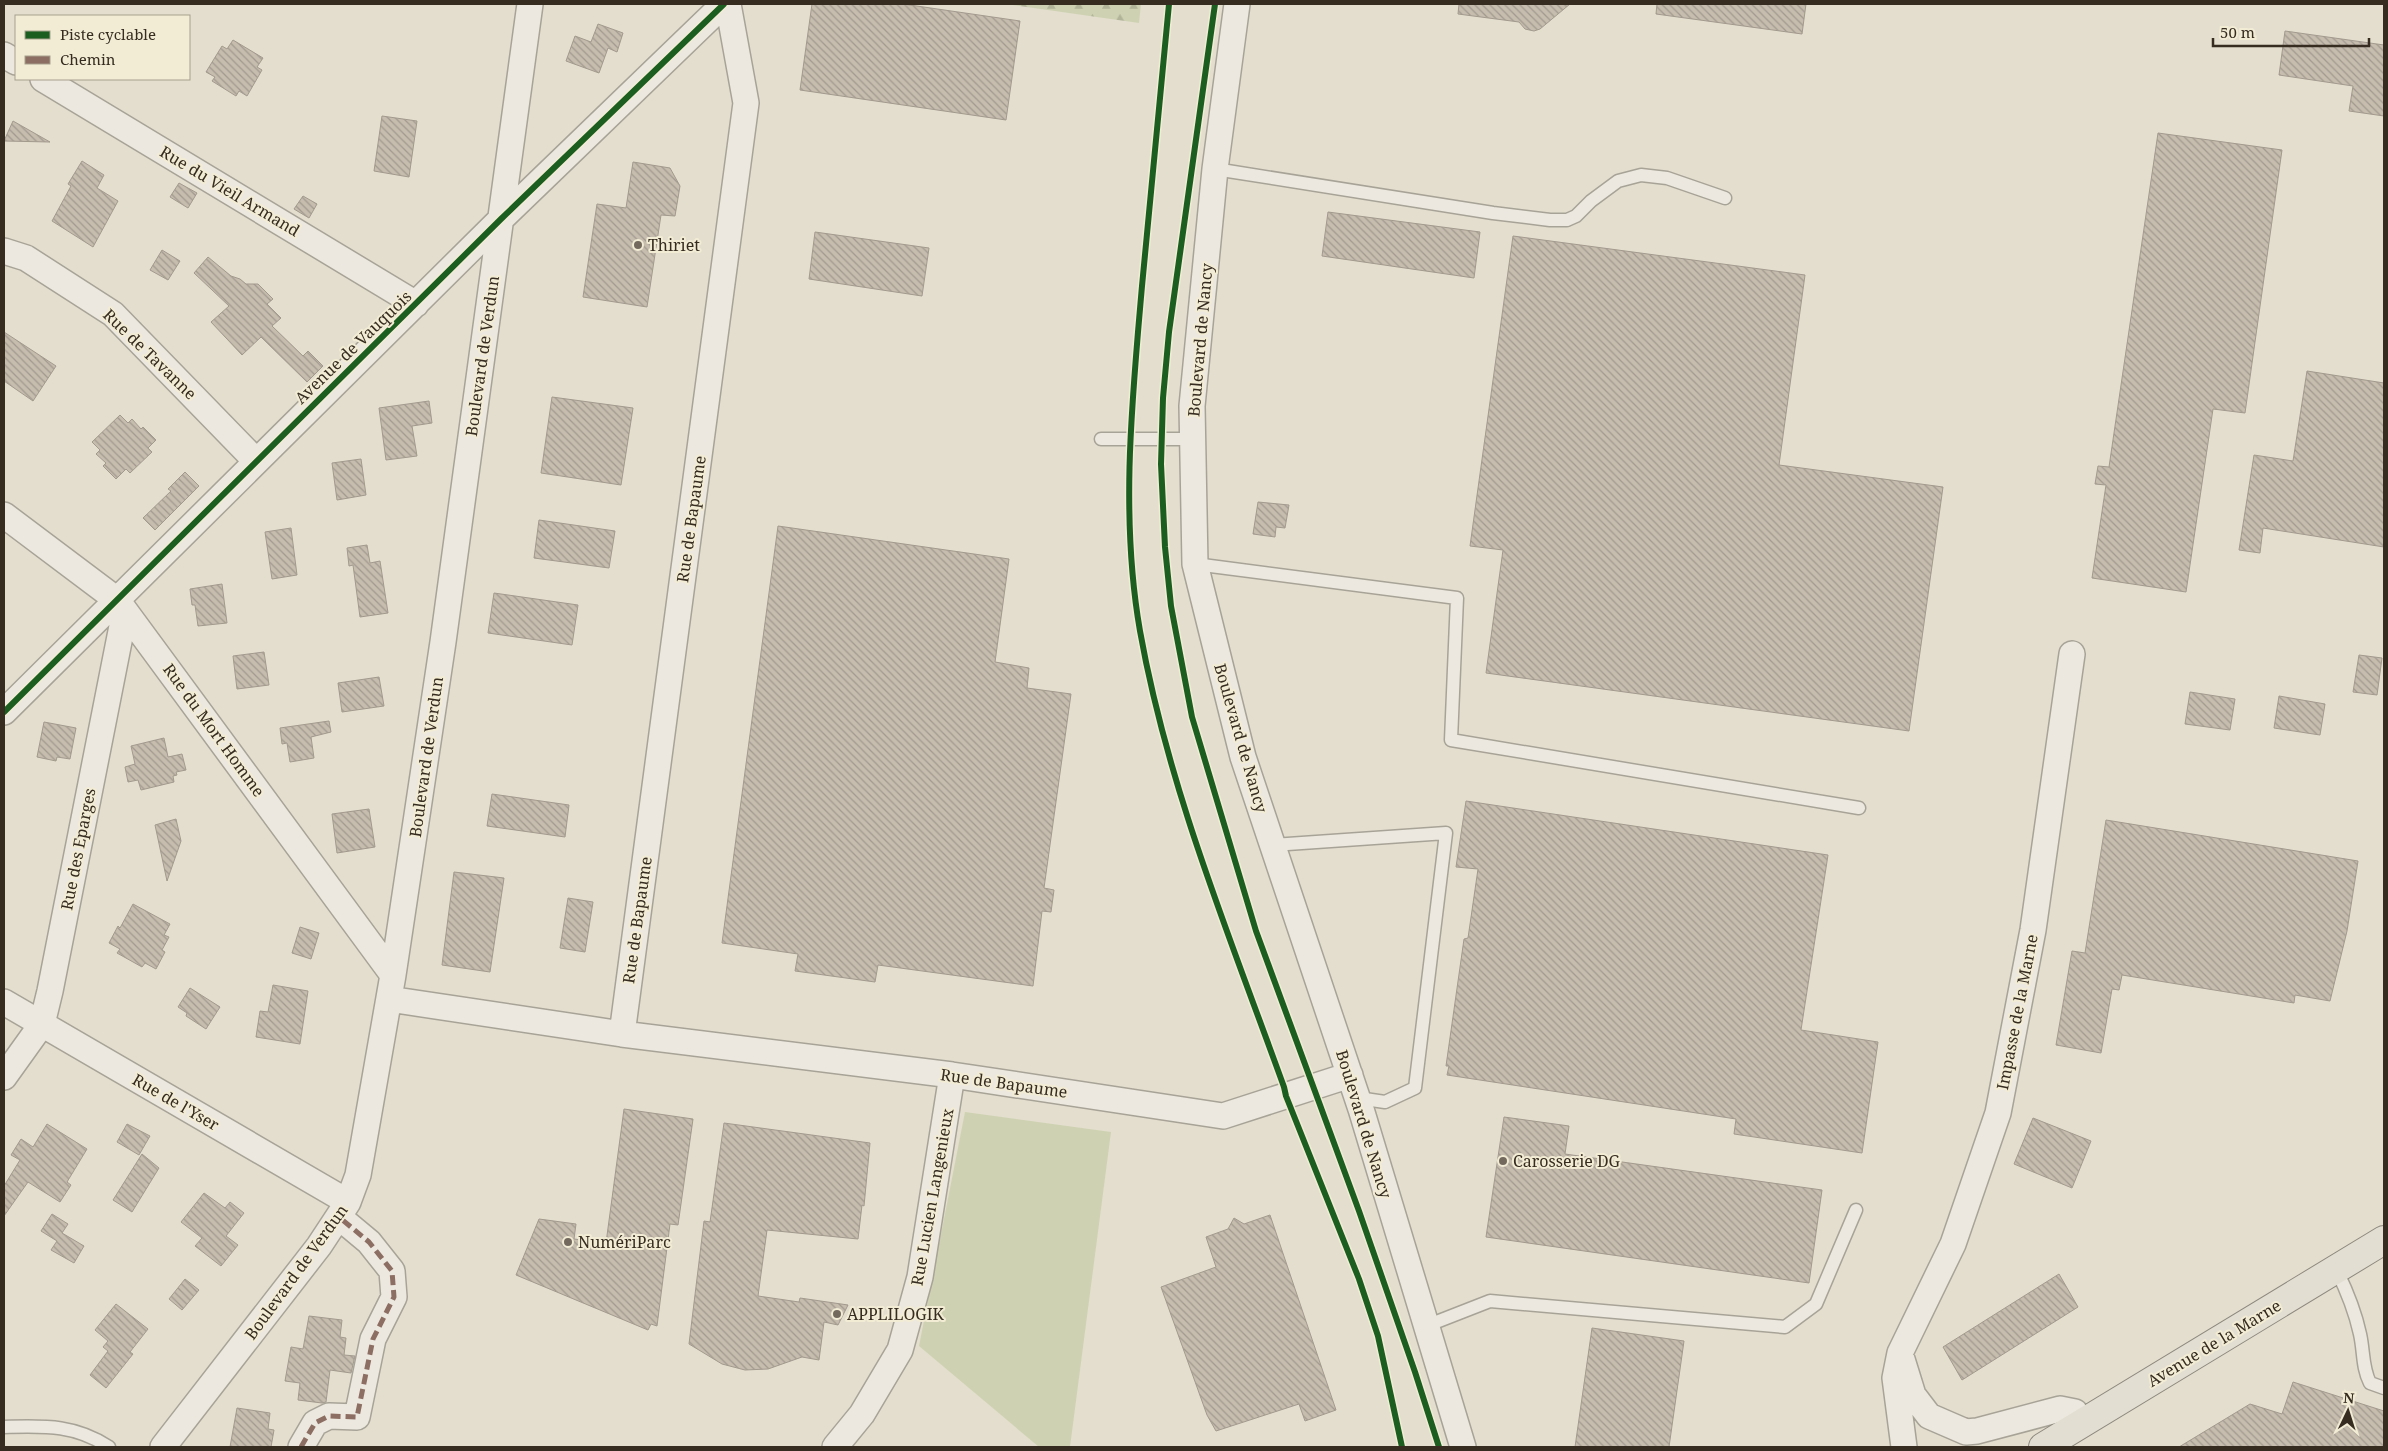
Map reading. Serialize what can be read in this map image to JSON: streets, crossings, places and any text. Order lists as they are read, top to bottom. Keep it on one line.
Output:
{"streets":{"main road":["Avenue de la Marne"],"street":["Rue du Vieil Armand","Boulevard de Nancy","Avenue de Vauquois","Rue de Tavanne","Boulevard de Verdun","Rue de Bapaume","Rue du Mort Homme","Rue des Eparges","Impasse de la Marne","Rue de l'Yser","Rue Lucien Langenieux"]},"crossings":[["Rue du Vieil Armand","Avenue de Vauquois"],["Boulevard de Nancy","Rue de Bapaume"],["Avenue de Vauquois","Rue de Tavanne"],["Avenue de Vauquois","Boulevard de Verdun"],["Avenue de Vauquois","Rue de Bapaume"],["Avenue de Vauquois","Rue du Mort Homme"],["Avenue de Vauquois","Rue des Eparges"],["Boulevard de Verdun","Rue de Bapaume"],["Boulevard de Verdun","Rue du Mort Homme"],["Boulevard de Verdun","Rue de l'Yser"],["Rue de Bapaume","Rue du Mort Homme"],["Rue de Bapaume","Rue Lucien Langenieux"],["Rue du Mort Homme","Rue des Eparges"],["Rue des Eparges","Rue de l'Yser"]],"places":["Thiriet","Carosserie DG","NumériParc","APPLILOGIK"],"legend":["Piste cyclable","Chemin"],"scale_bar":"50 m","north":"top"}
